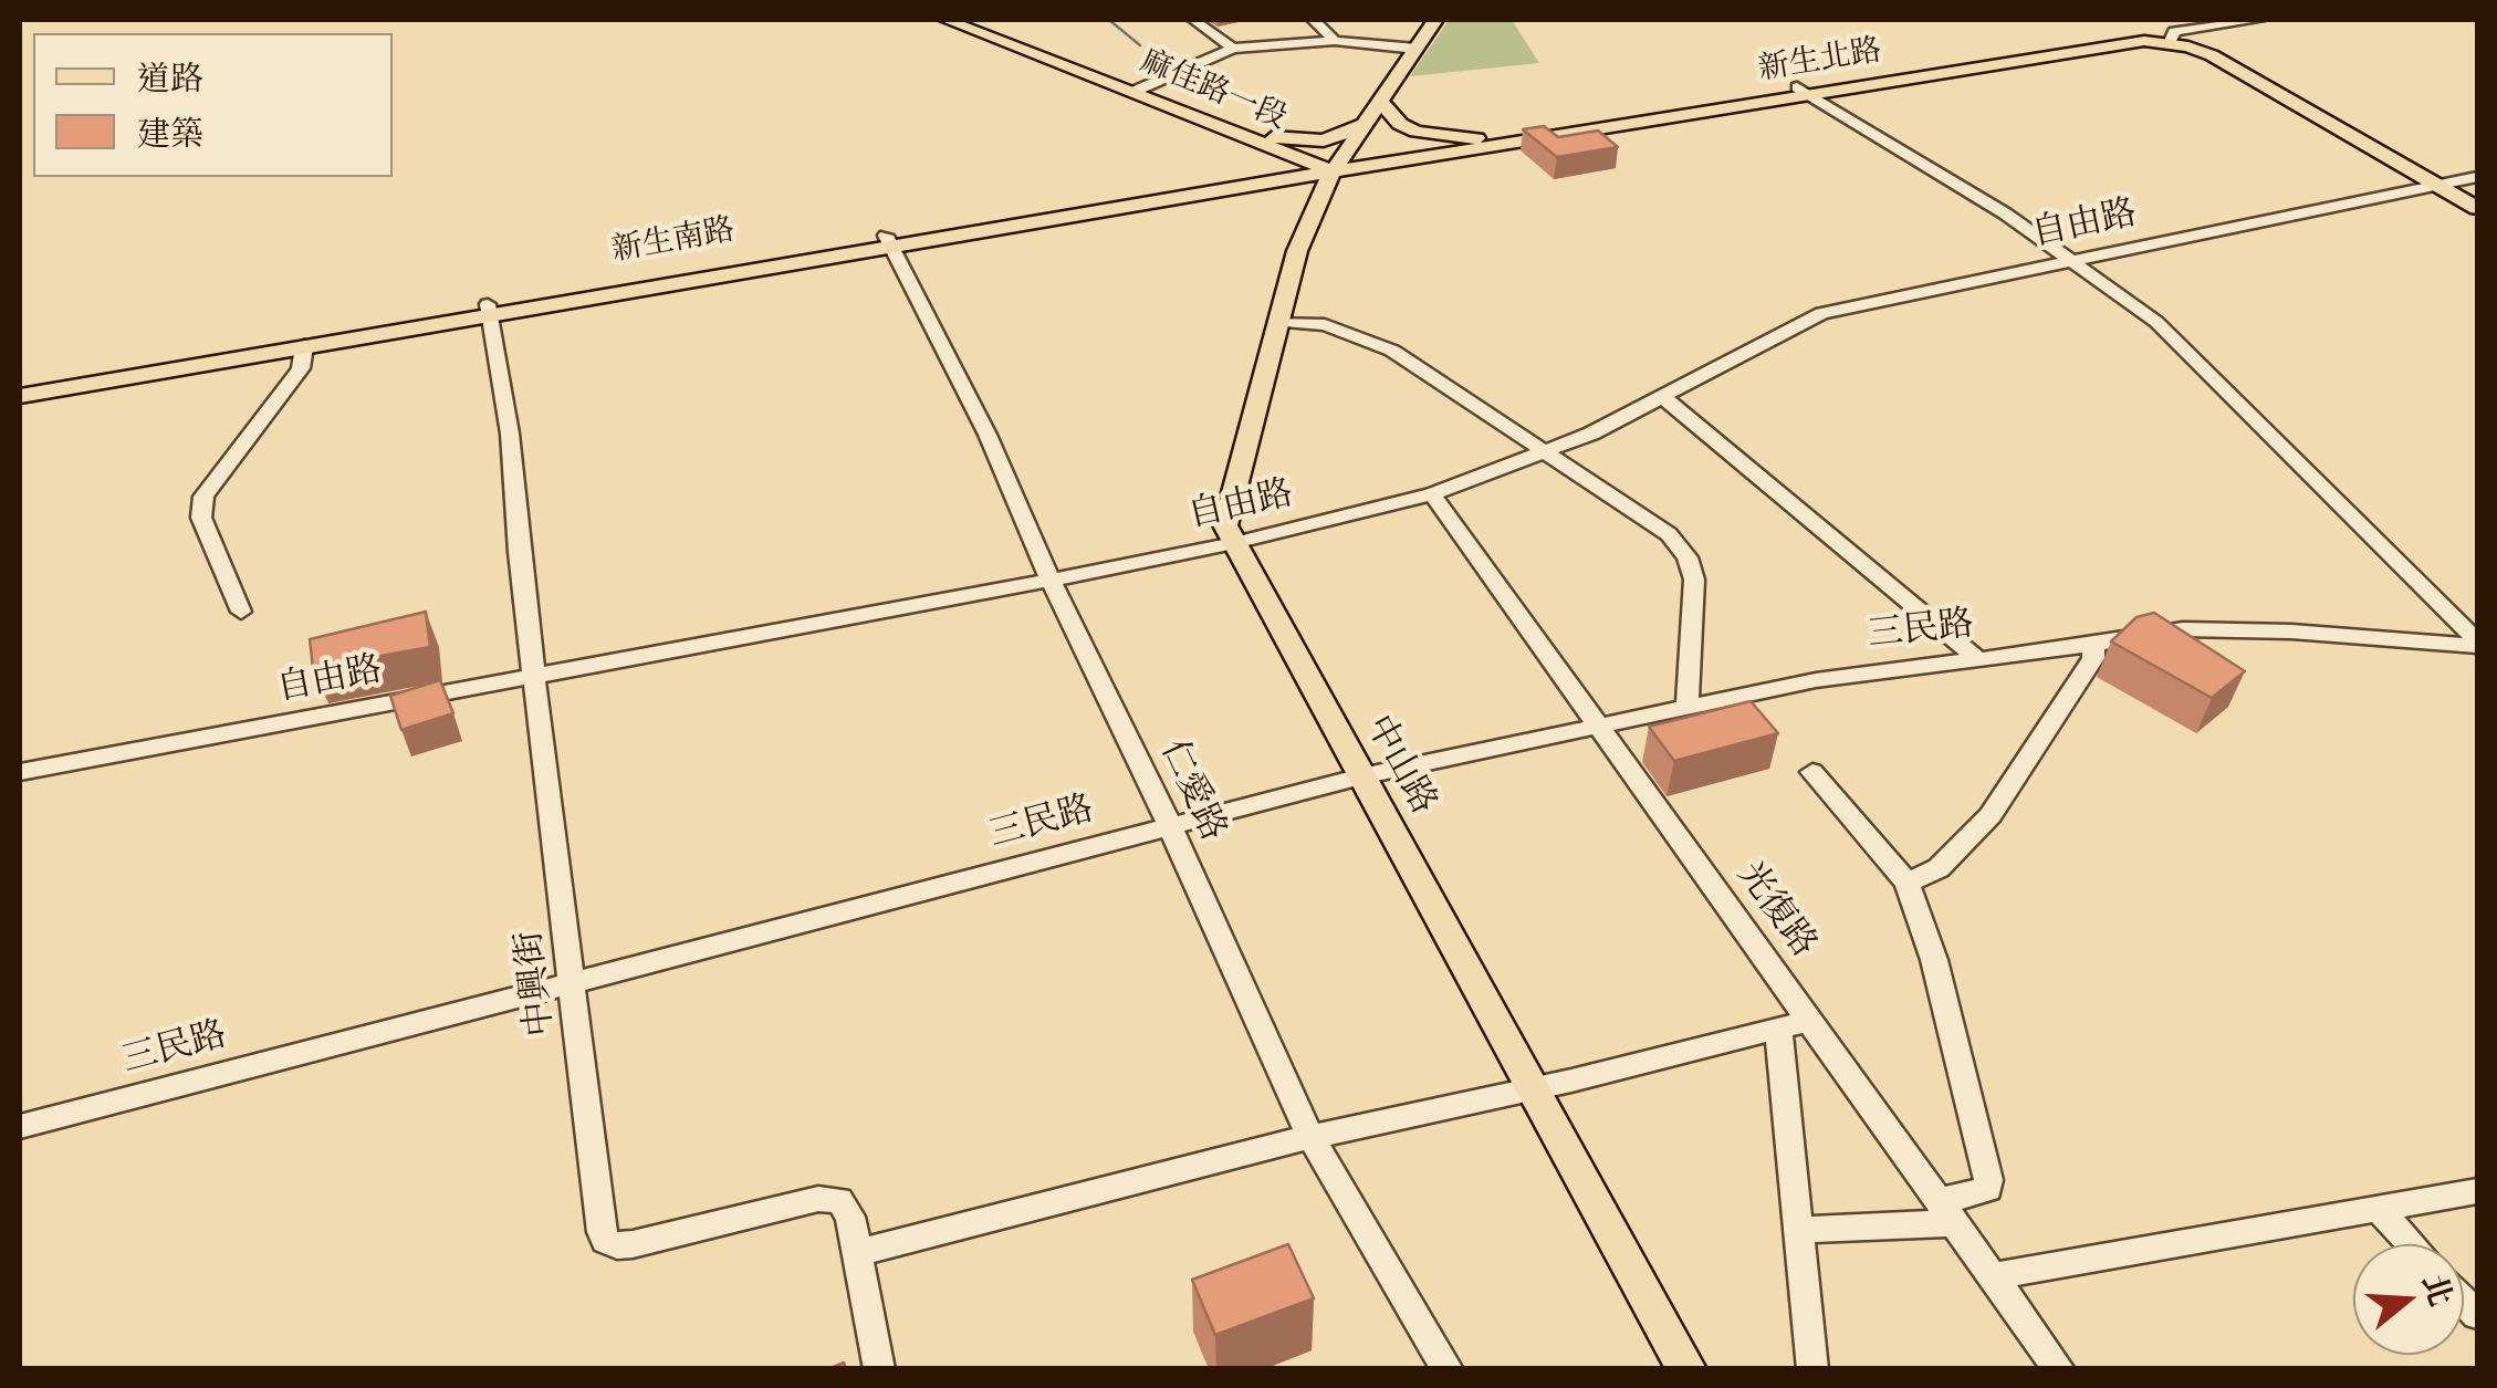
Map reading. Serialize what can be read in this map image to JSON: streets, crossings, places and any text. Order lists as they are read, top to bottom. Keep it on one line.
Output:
{"streets":{"main road":["新生北路","麻佳路一段","新生南路","中山路"],"street":["自由路","三民路","仁愛路","光復路","中興街"]},"crossings":[["新生北路","麻佳路一段"],["新生北路","自由路"],["新生北路","新生南路"],["新生北路","中山路"],["麻佳路一段","新生南路"],["麻佳路一段","中山路"],["自由路","中山路"],["自由路","仁愛路"],["自由路","光復路"],["自由路","中興街"],["新生南路","中山路"],["新生南路","仁愛路"],["新生南路","中興街"],["三民路","中山路"],["三民路","仁愛路"],["三民路","光復路"],["三民路","中興街"]],"legend":["道路","建築"],"north":"right"}
